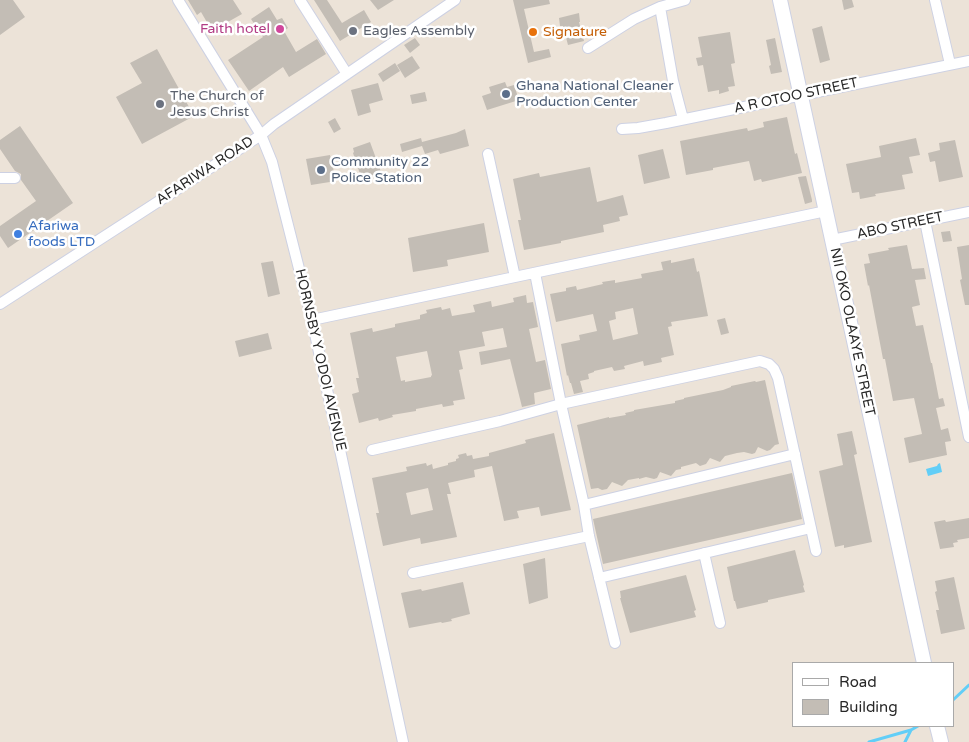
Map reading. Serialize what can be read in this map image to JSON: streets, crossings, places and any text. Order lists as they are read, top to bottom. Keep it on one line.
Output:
{"streets":{"street":["A R OTOO STREET","AFARIWA ROAD","ABO STREET","NII OKO OLAAYE STREET","HORNSBY Y ODOI AVENUE"]},"crossings":[["A R OTOO STREET","NII OKO OLAAYE STREET"],["AFARIWA ROAD","HORNSBY Y ODOI AVENUE"],["ABO STREET","NII OKO OLAAYE STREET"]],"places":["Faith hotel","Eagles Assembly","Signature","Ghana National Cleaner Production Center","The Church of Jesus Christ","Community 22 Police Station","Afariwa foods LTD"],"legend":["Road","Building"]}
